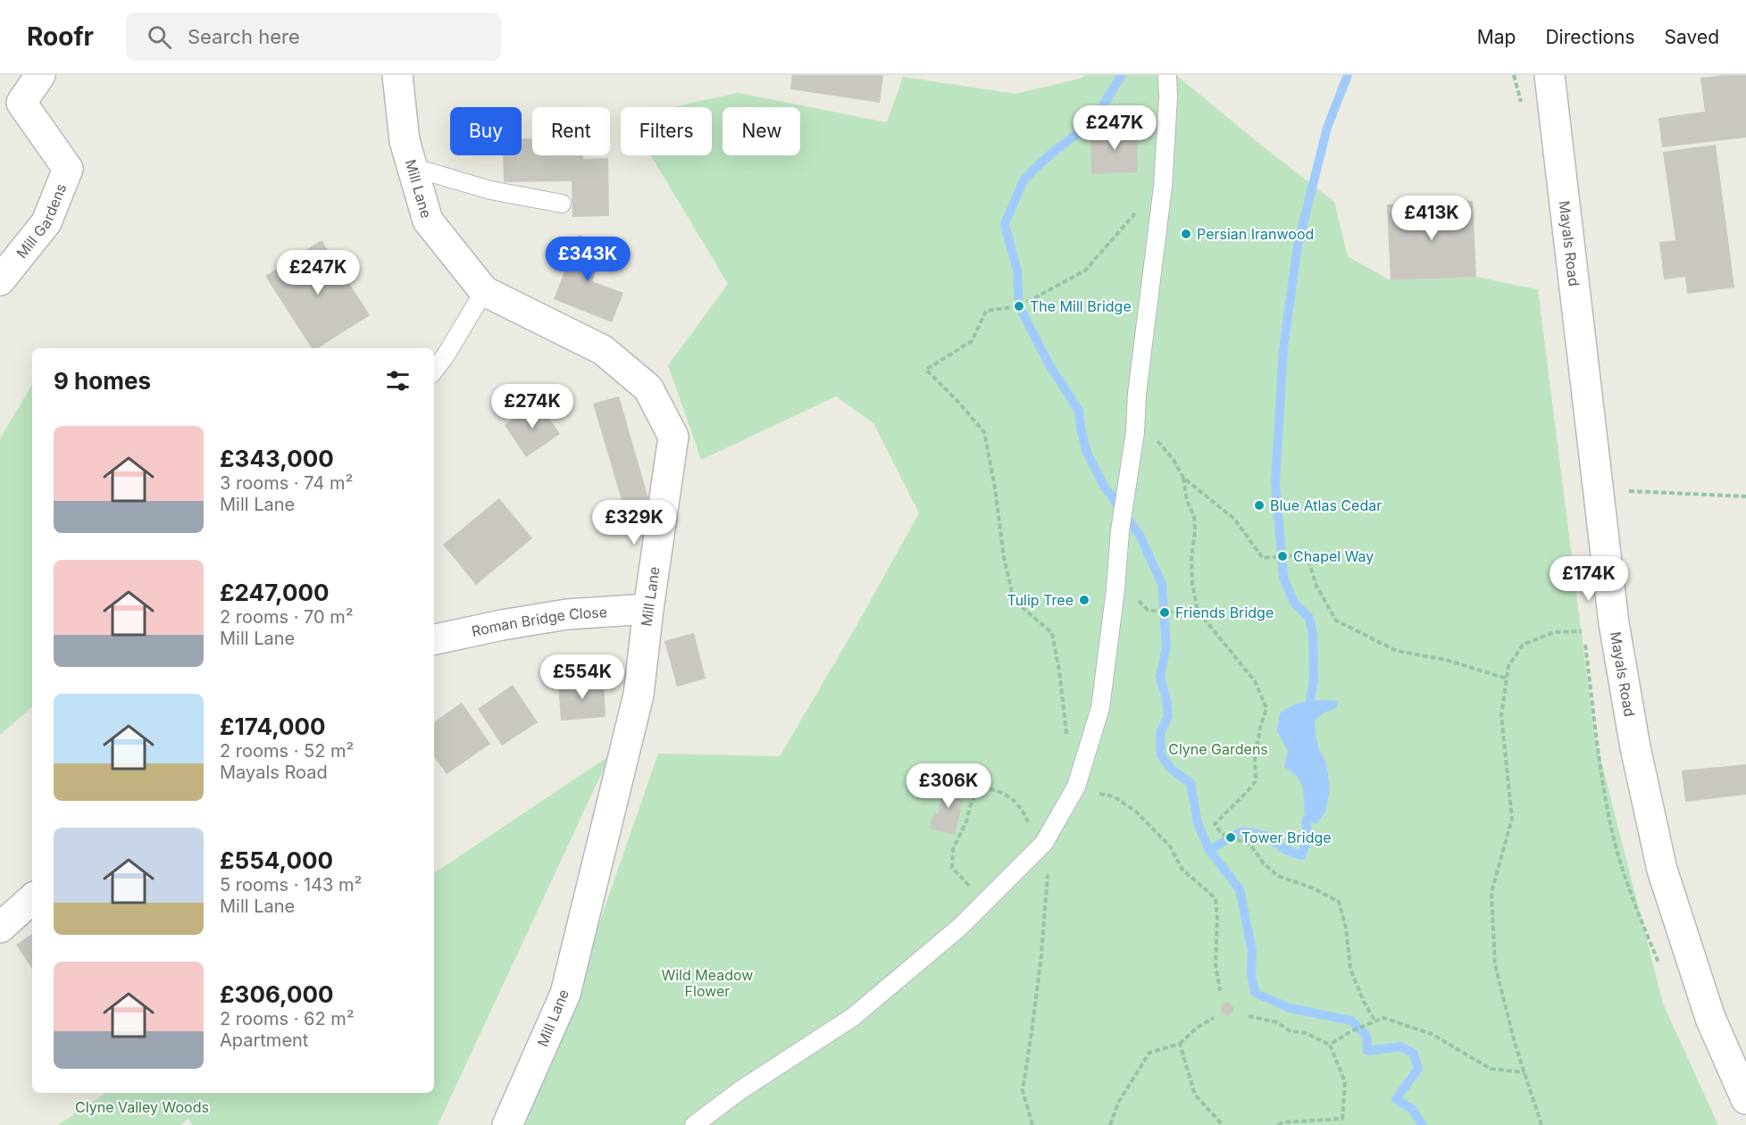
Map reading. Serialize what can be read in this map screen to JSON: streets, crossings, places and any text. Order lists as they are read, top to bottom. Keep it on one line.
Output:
{"streets":{"street":["Mill Lane","Mill Gardens","Mayals Road","Roman Bridge Close"]},"crossings":[["Mill Lane","Roman Bridge Close"]],"parks":["Clyne Gardens","Wild Meadow Flower","Clyne Valley Woods"],"places":["Persian Iranwood","The Mill Bridge","Blue Atlas Cedar","Chapel Way","Tulip Tree","Friends Bridge","Tower Bridge"],"page":{"header":"Roofr","search":"Search here","nav":["Map","Directions","Saved"],"price":["£247K","£413K","£343K","£247K","£274K","£329K","£174K","£554K","£306K"],"chip":["Buy","Rent","Filters","New"],"heading":"9 homes","list":[{"name":"£343,000","note":"3 rooms · 74 m² · Mill Lane"},{"name":"£247,000","note":"2 rooms · 70 m² · Mill Lane"},{"name":"£174,000","note":"2 rooms · 52 m² · Mayals Road"},{"name":"£554,000","note":"5 rooms · 143 m² · Mill Lane"},{"name":"£306,000","note":"2 rooms · 62 m² · Apartment"}]}}
